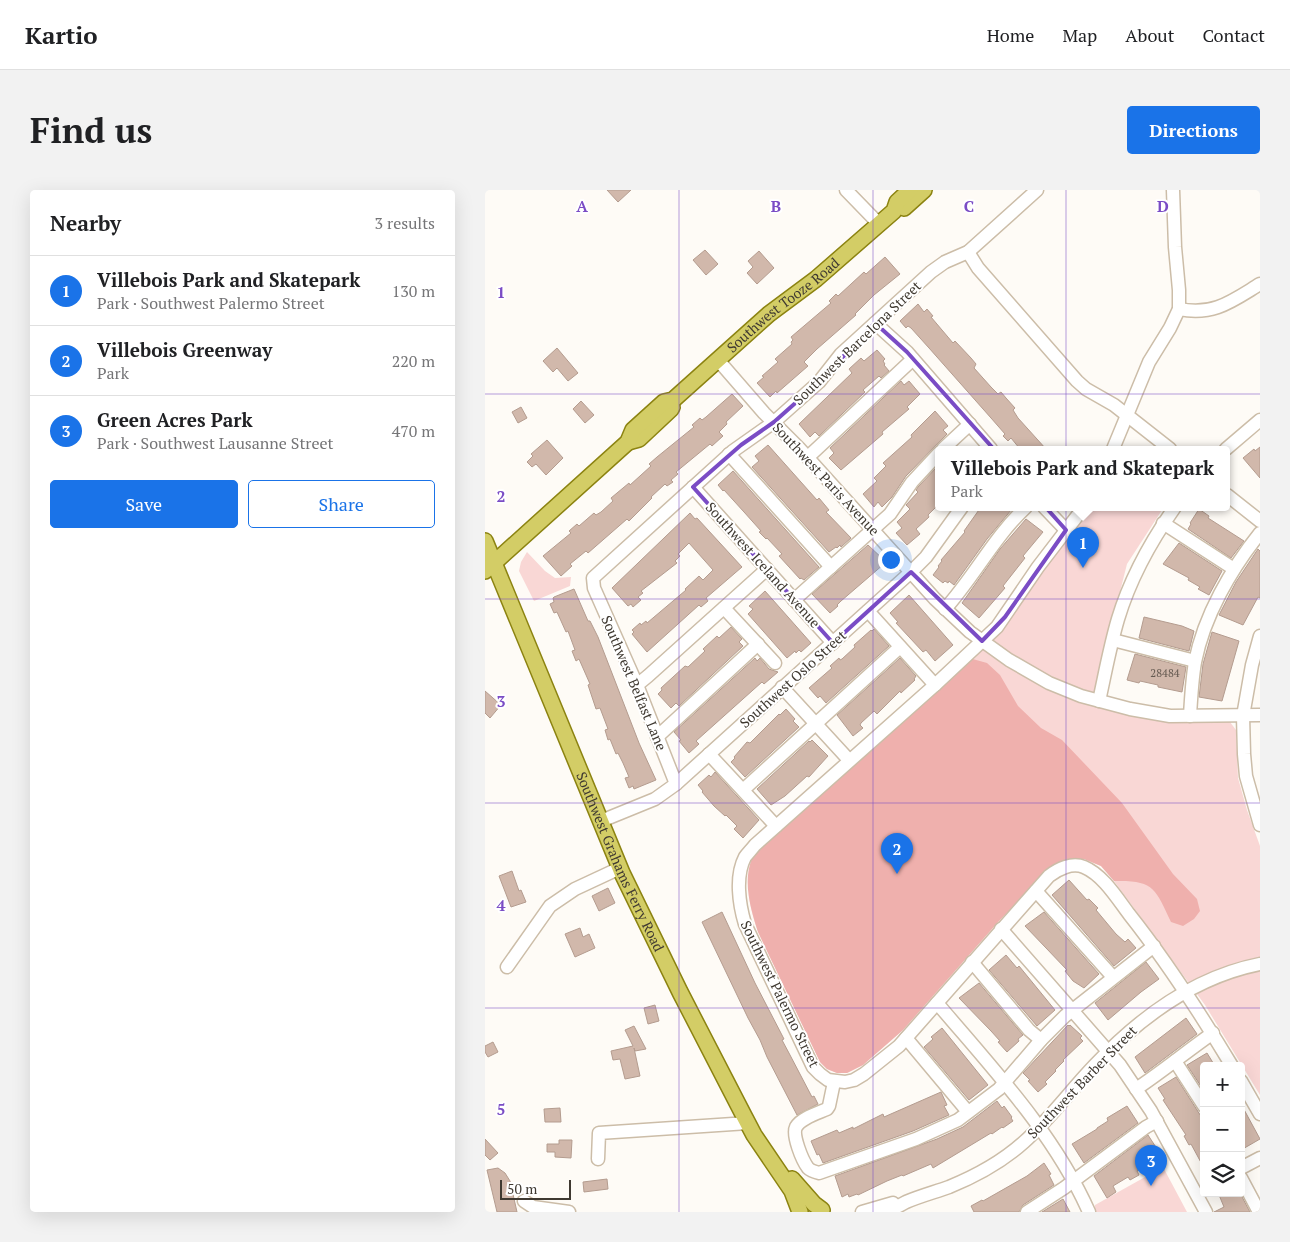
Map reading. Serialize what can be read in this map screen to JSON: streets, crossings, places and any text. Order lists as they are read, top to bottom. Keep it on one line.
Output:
{"streets":{"main road":["Southwest Tooze Road","Southwest Grahams Ferry Road"],"street":["Southwest Barcelona Street","Southwest Paris Avenue","Southwest Iceland Avenue","Southwest Oslo Street","Southwest Belfast Lane","Southwest Palermo Street","Southwest Barber Street"]},"crossings":[["Southwest Tooze Road","Southwest Paris Avenue"],["Southwest Tooze Road","Southwest Grahams Ferry Road"],["Southwest Barcelona Street","Southwest Paris Avenue"],["Southwest Barcelona Street","Southwest Iceland Avenue"],["Southwest Barcelona Street","Southwest Belfast Lane"],["Southwest Paris Avenue","Southwest Oslo Street"],["Southwest Paris Avenue","Southwest Palermo Street"],["Southwest Iceland Avenue","Southwest Oslo Street"],["Southwest Oslo Street","Southwest Belfast Lane"],["Southwest Oslo Street","Southwest Grahams Ferry Road"]],"house_numbers":["28484"],"scale_bar":"50 m","page":{"header":"Kartio","nav":["Home","Map","About","Contact"],"buttons":["Directions",["Save","Share"]],"title":"Find us","heading":["Nearby","3 results"],"list":[{"mark":"1","name":"Villebois Park and Skatepark","note":"Park · Southwest Palermo Street","value":"130 m"},{"mark":"2","name":"Villebois Greenway","note":"Park","value":"220 m"},{"mark":"3","name":"Green Acres Park","note":"Park · Southwest Lausanne Street","value":"470 m"}],"popup":["Villebois Park and Skatepark","Park"],"pins":["1","2","3"],"map_buttons":["+","−"],"scale":"50 m"},"grid":{"columns":["A","B","C","D"],"rows":["1","2","3","4","5"]}}
